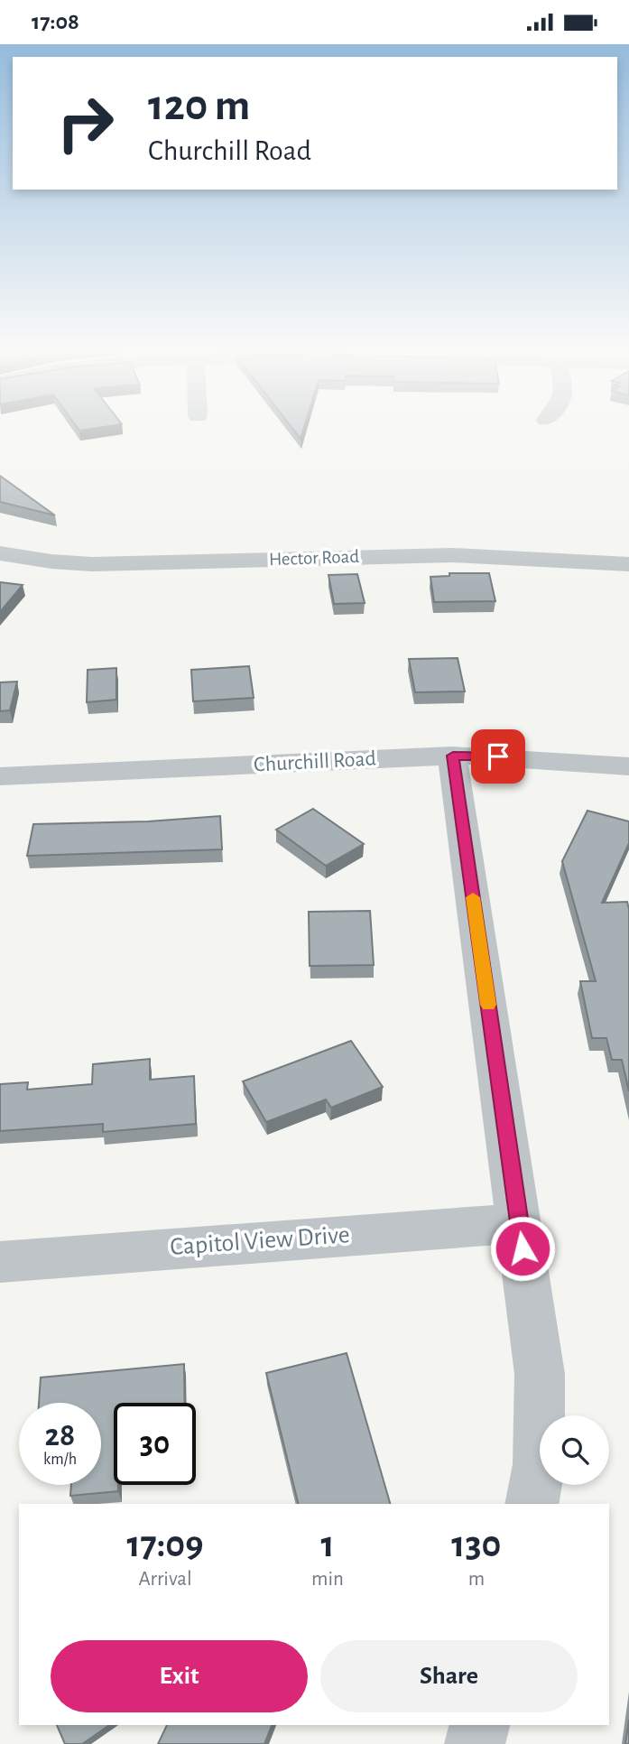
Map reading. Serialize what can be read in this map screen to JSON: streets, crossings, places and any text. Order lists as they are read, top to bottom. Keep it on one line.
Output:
{"streets":{"street":["Hector Road","Churchill Road","Capitol View Drive"]},"page":{"status":"17:08","turn":["120 m","Churchill Road"],"speed":"28 km/h","limit":"30","eta":["17:09","Arrival","1","min","130","m"],"buttons":["Exit","Share"]}}
